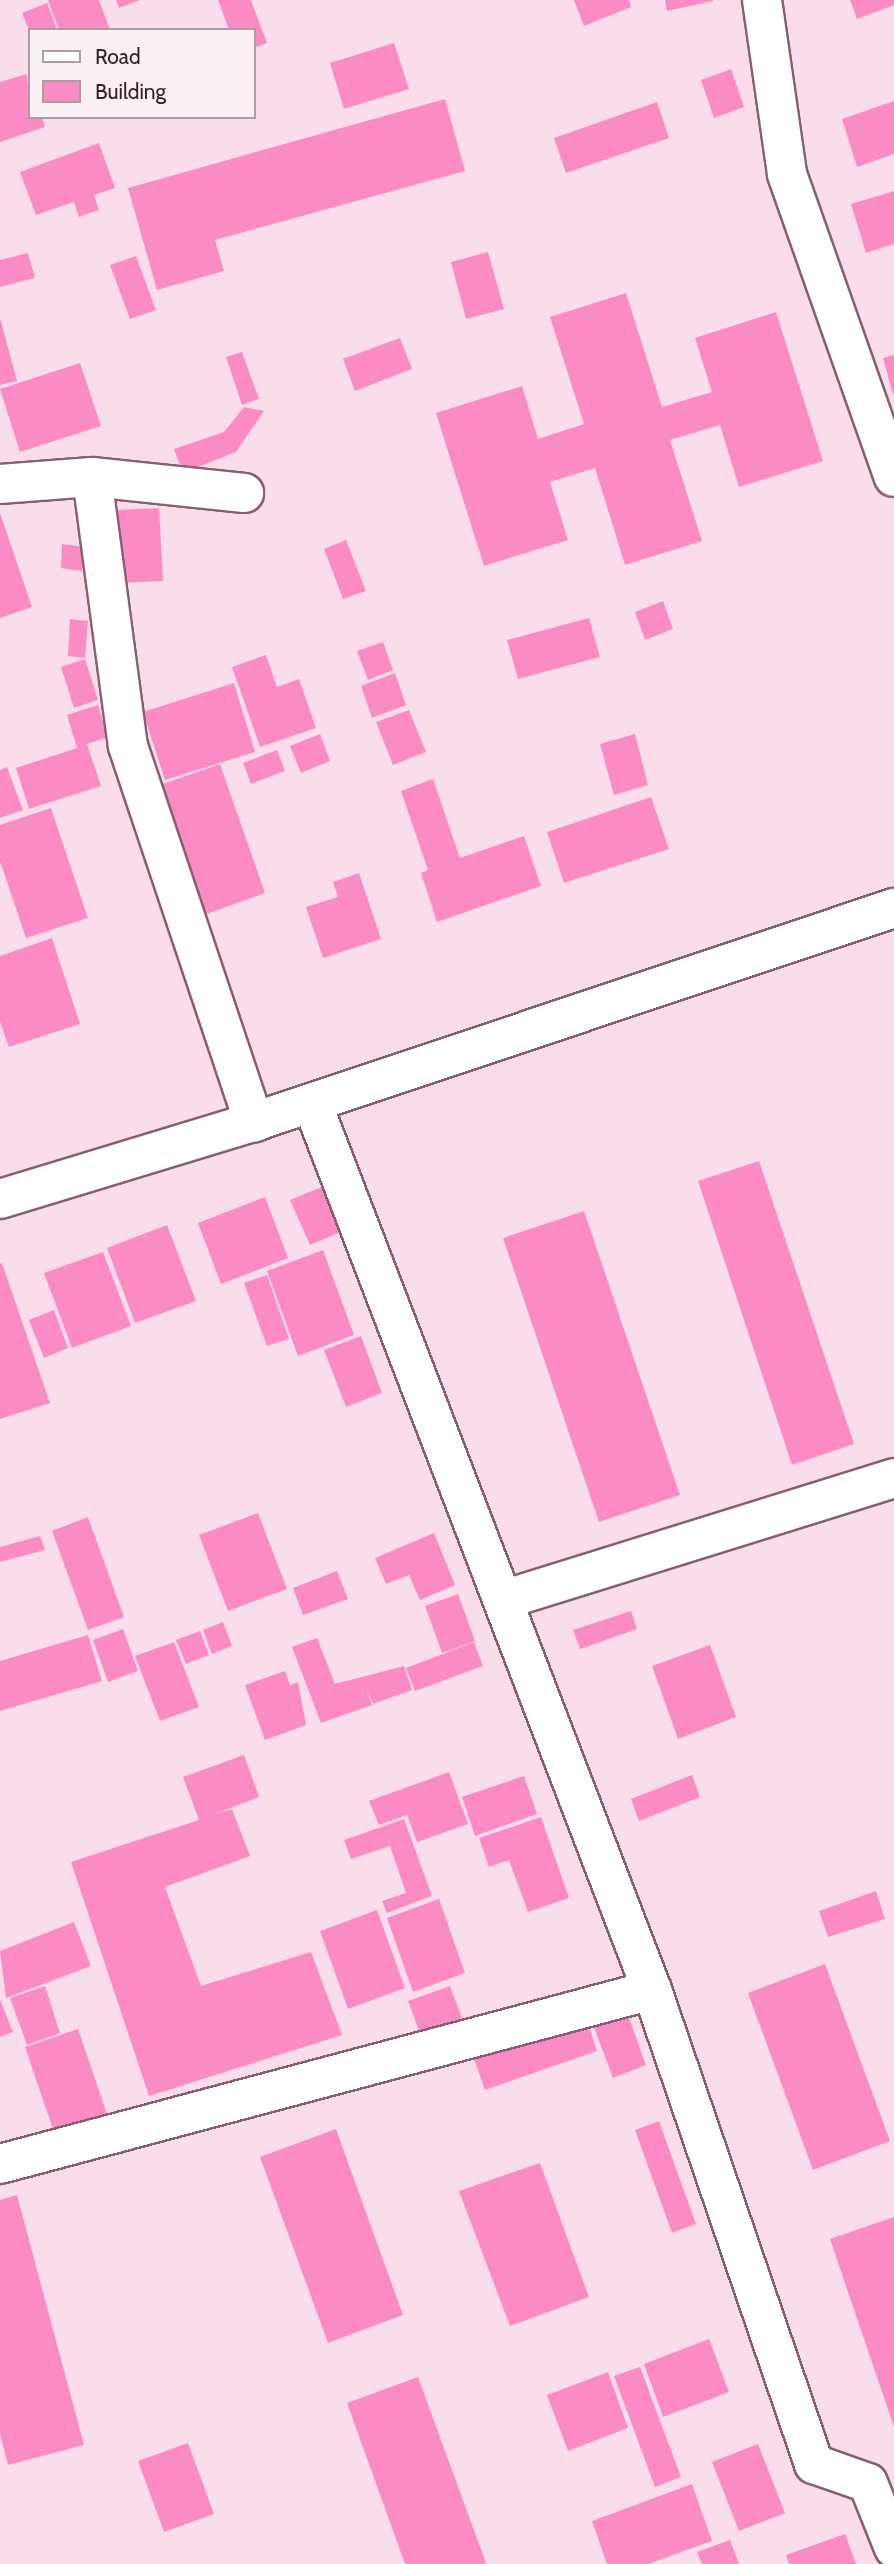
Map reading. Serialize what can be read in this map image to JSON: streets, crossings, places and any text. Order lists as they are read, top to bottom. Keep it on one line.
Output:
{"legend":["Road","Building"]}
